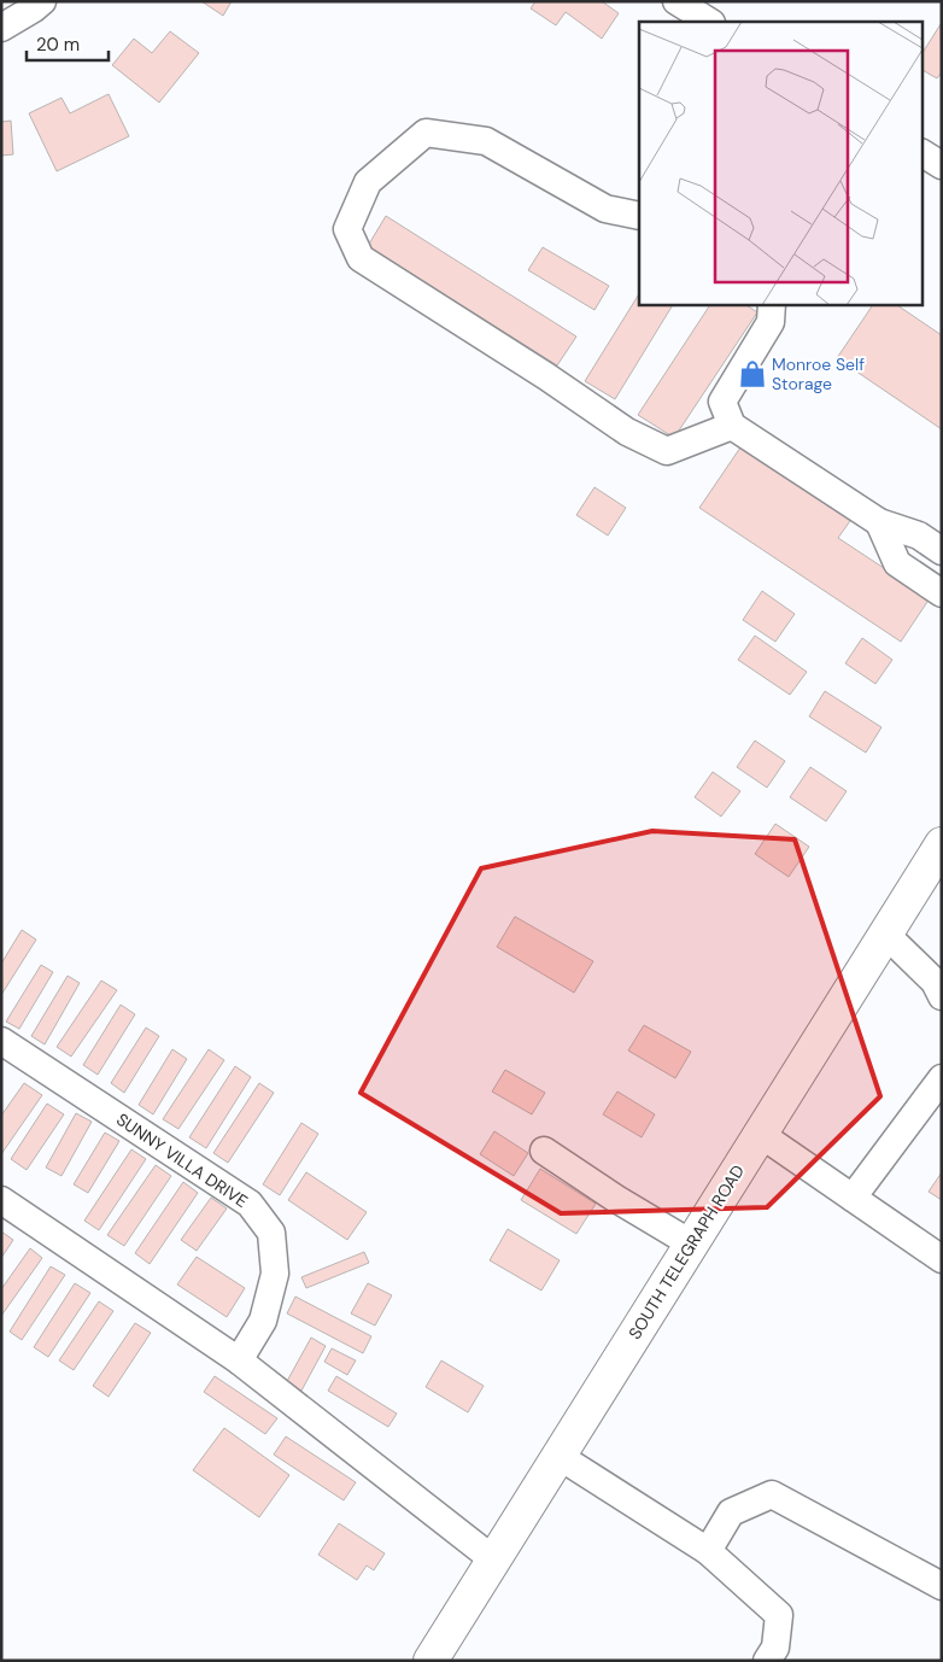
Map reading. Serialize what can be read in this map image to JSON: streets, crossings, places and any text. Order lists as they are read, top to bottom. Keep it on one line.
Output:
{"streets":{"main road":["SOUTH TELEGRAPH ROAD"],"street":["SUNNY VILLA DRIVE"]},"places":{"shop":["Monroe Self Storage"]},"scale_bar":"20 m"}
